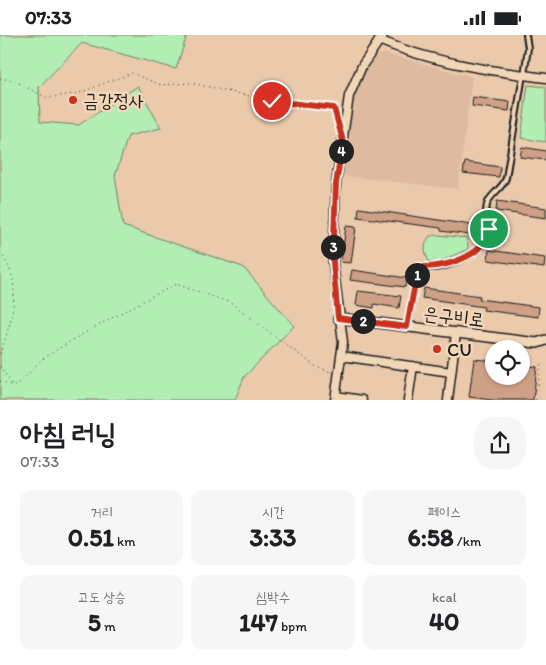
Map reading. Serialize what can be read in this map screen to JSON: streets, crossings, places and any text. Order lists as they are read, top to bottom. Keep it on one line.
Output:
{"streets":{"street":["은구비로"]},"places":["금강정사","CU"],"page":{"status":"07:33","pins":["4","3","1","2"],"heading":["아침 러닝","07:33"],"stats":[["거리","0.51 km"],["시간","3:33"],["페이스","6:58 /km"],["고도 상승","5 m"],["심박수","147 bpm"],["kcal","40"]]}}
